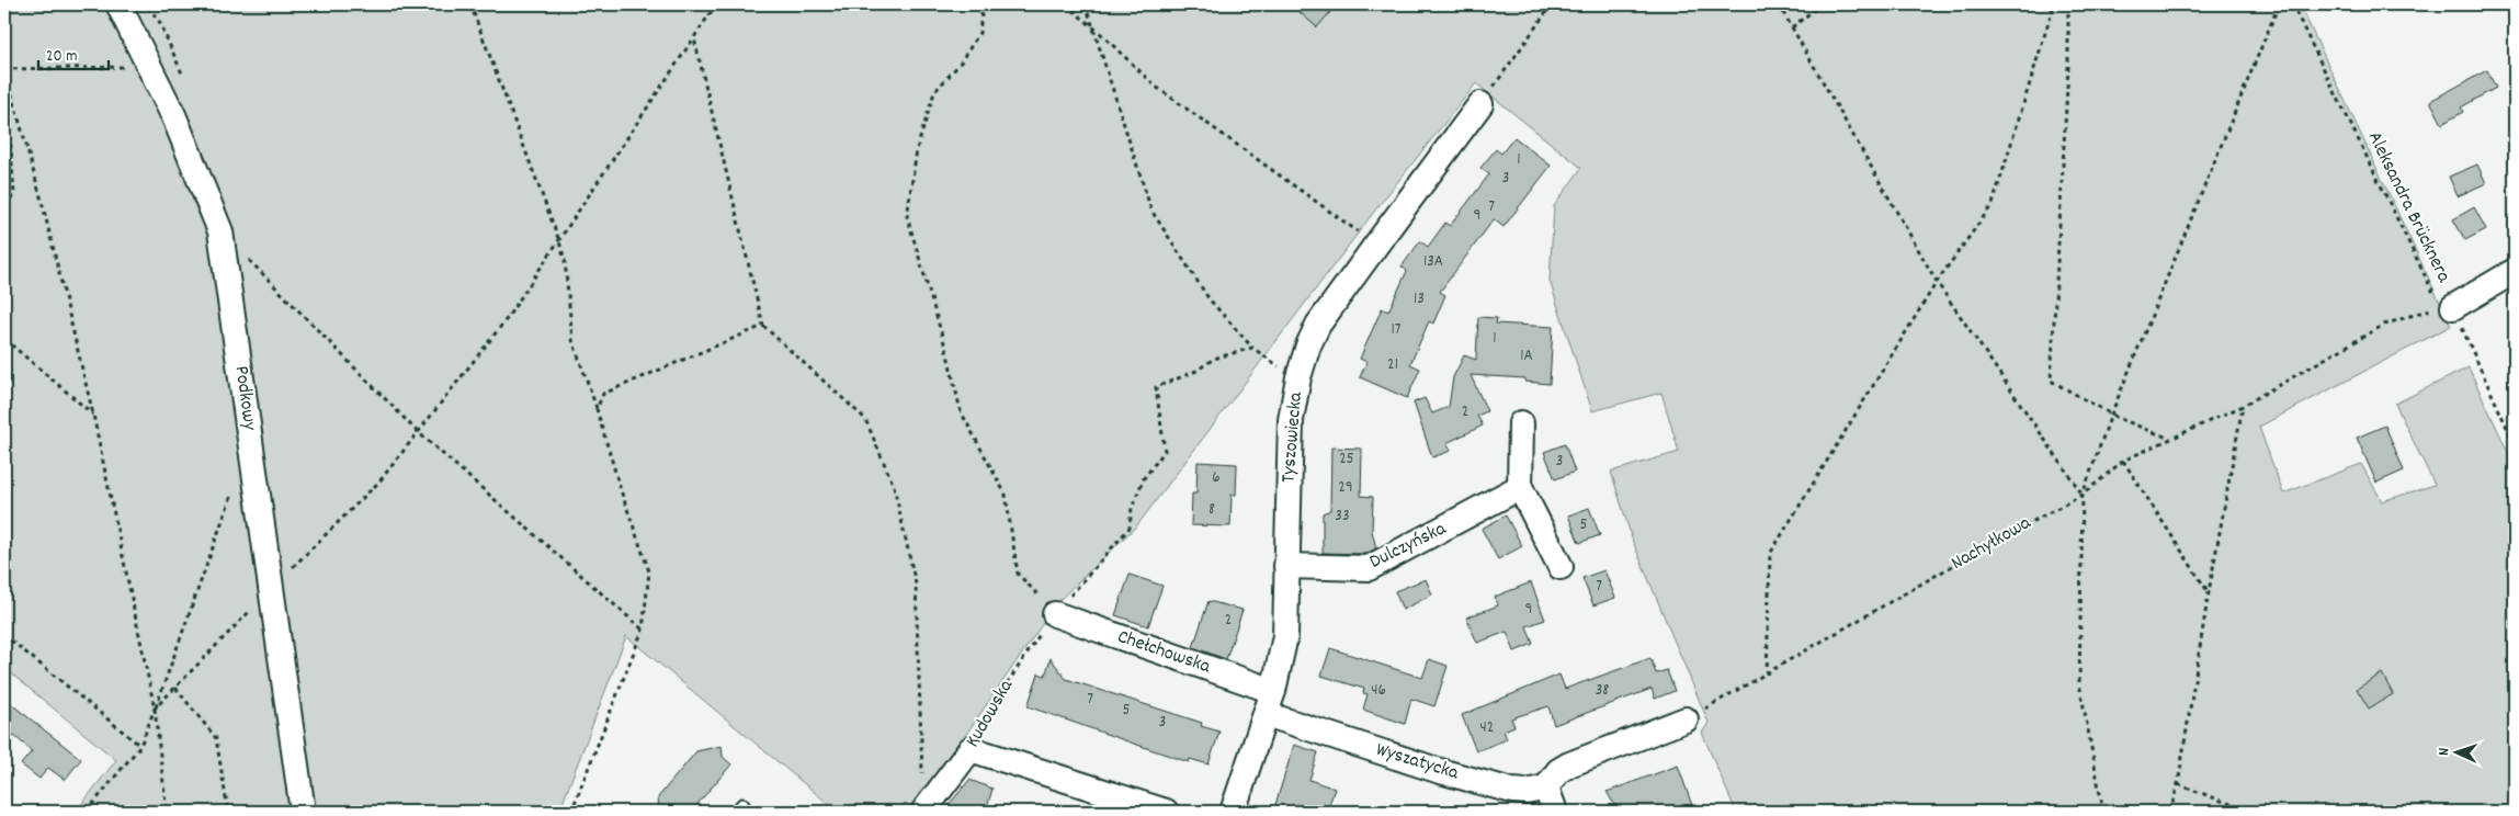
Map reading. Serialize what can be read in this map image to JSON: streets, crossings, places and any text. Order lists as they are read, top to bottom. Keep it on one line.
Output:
{"streets":{"street":["Podkowy","Tyszowiecka","Dulczyńska","Chełchowska","Kudowska","Wyszatycka"],"path":["Aleksandra Brücknera","Nachyłkowa"]},"crossings":[["Aleksandra Brücknera","Nachyłkowa"],["Tyszowiecka","Dulczyńska"],["Tyszowiecka","Chełchowska"],["Tyszowiecka","Wyszatycka"],["Chełchowska","Kudowska"]],"house_numbers":["1","3","7","9","13A","13","17","1","1A","21","2","25","3","6","29","8","33","5","7","9","2","46","38","7","5","3","42"],"scale_bar":"20 m","north":"left"}
